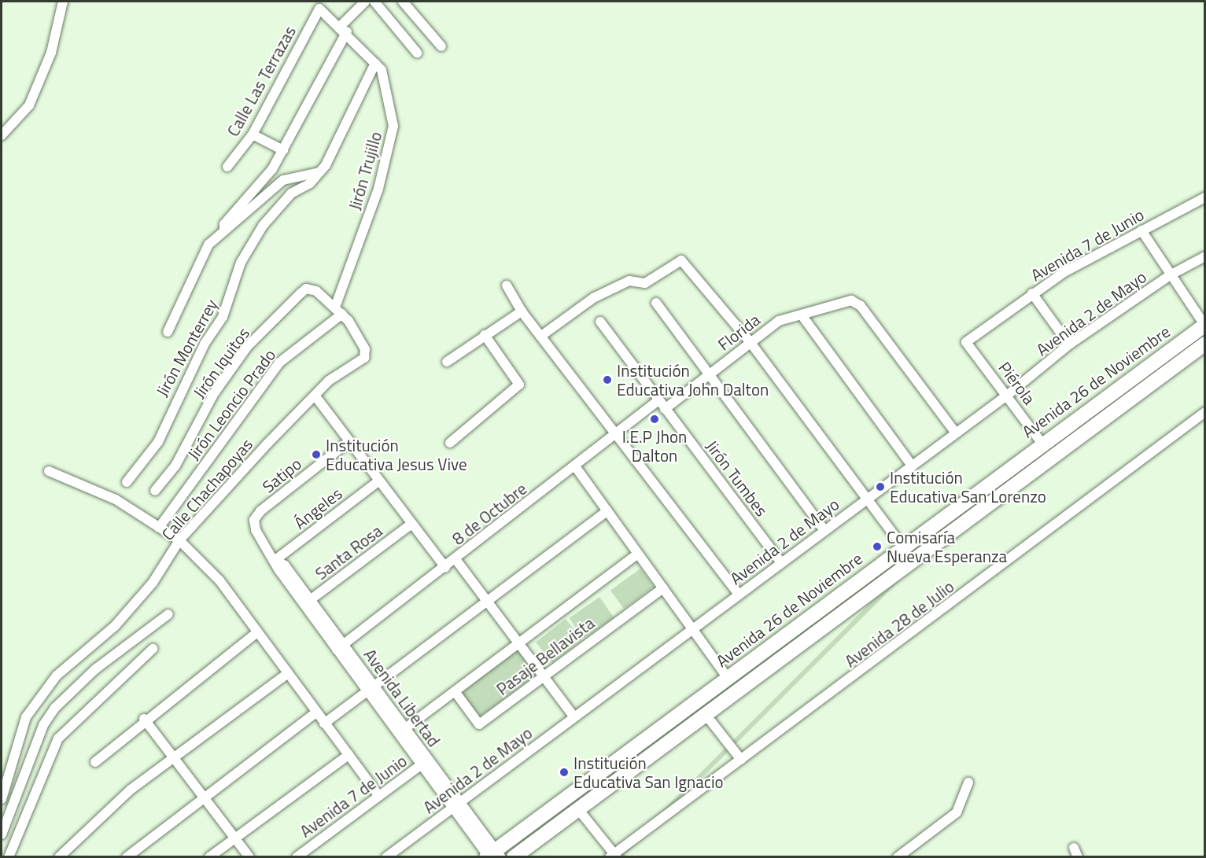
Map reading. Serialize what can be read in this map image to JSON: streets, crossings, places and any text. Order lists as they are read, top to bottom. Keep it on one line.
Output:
{"streets":{"main road":["Avenida 26 de Noviembre"],"street":["Calle Las Terrazas","Jirón Trujillo","Avenida 7 de Junio","Avenida 2 de Mayo","Florida","Jirón Monterrey","Jirón Iquitos","Piérola","Jirón Leoncio Prado","Satipo","Jirón Tumbes","Calle Chachapoyas","Ángeles","8 de Octubre","Santa Rosa","Avenida 28 de Julio","Pasaje Bellavista","Avenida Libertad"]},"crossings":[["Calle Las Terrazas","Jirón Trujillo"],["Jirón Trujillo","Jirón Monterrey"],["Jirón Trujillo","Jirón Iquitos"],["Jirón Trujillo","Jirón Leoncio Prado"],["Jirón Trujillo","Calle Chachapoyas"],["Avenida 7 de Junio","Piérola"],["Avenida 7 de Junio","Avenida Libertad"],["Avenida 2 de Mayo","Florida"],["Avenida 2 de Mayo","Piérola"],["Avenida 2 de Mayo","Jirón Tumbes"],["Avenida 2 de Mayo","Avenida Libertad"],["Florida","Jirón Tumbes"],["Jirón Iquitos","Jirón Leoncio Prado"],["Jirón Iquitos","Calle Chachapoyas"],["Avenida 26 de Noviembre","Piérola"],["Avenida 26 de Noviembre","Avenida Libertad"],["Jirón Leoncio Prado","Calle Chachapoyas"],["Satipo","Avenida Libertad"],["Jirón Tumbes","8 de Octubre"],["Ángeles","Avenida Libertad"],["8 de Octubre","Avenida Libertad"],["Santa Rosa","Avenida Libertad"]],"places":["Institución Educativa John Dalton","I.E.P Jhon Dalton","Institución Educativa Jesus Vive","Institución Educativa San Lorenzo","Comisaría Nueva Esperanza","Institución Educativa San Ignacio"]}
